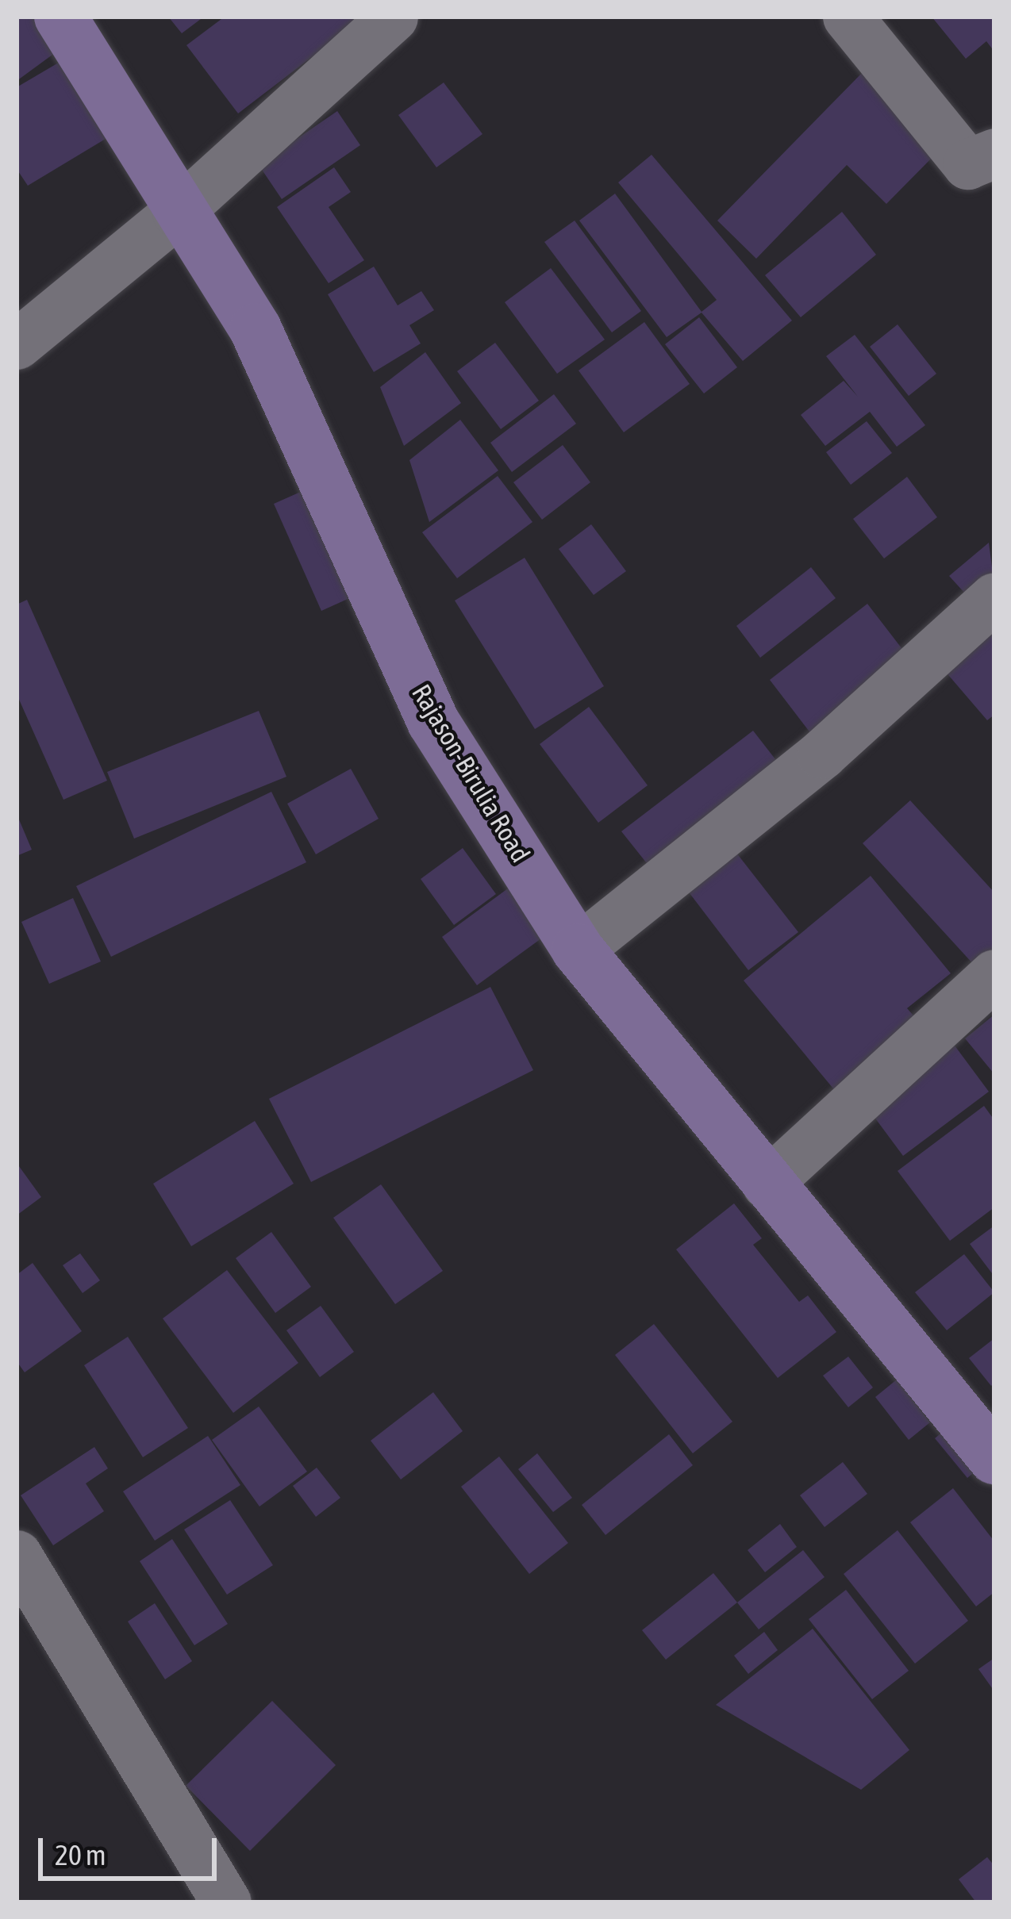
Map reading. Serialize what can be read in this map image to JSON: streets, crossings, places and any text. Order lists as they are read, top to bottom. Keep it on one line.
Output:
{"streets":{"street":["Rajason-Birulia Road"]},"scale_bar":"20 m"}
